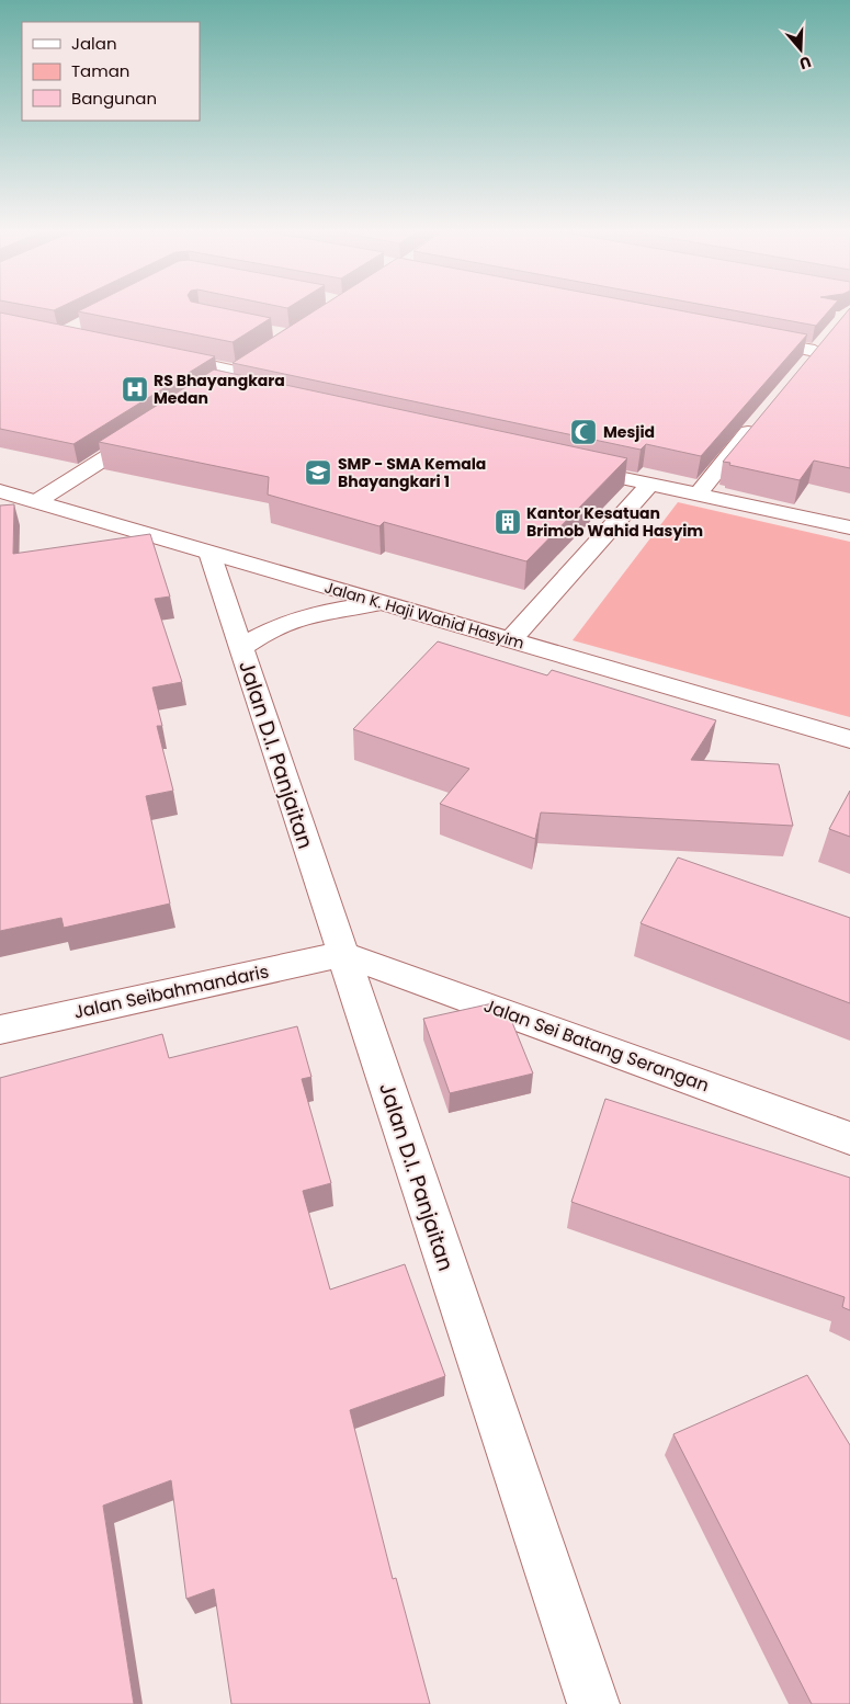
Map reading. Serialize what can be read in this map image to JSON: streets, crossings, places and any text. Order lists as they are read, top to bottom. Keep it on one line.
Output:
{"streets":{"street":["Jalan K. Haji Wahid Hasyim","Jalan D.I. Panjaitan","Jalan Seibahmandaris","Jalan Sei Batang Serangan"]},"crossings":[["Jalan K. Haji Wahid Hasyim","Jalan D.I. Panjaitan"],["Jalan D.I. Panjaitan","Jalan Seibahmandaris"],["Jalan D.I. Panjaitan","Jalan Sei Batang Serangan"],["Jalan Seibahmandaris","Jalan Sei Batang Serangan"]],"places":{"hospital":["RS Bhayangkara Medan"],"mosque":["Mesjid"],"school or university":["SMP - SMA Kemala Bhayangkari 1"],"building":["Kantor Kesatuan Brimob Wahid Hasyim"]},"legend":["Jalan","Taman","Bangunan"],"north":"bottom"}
